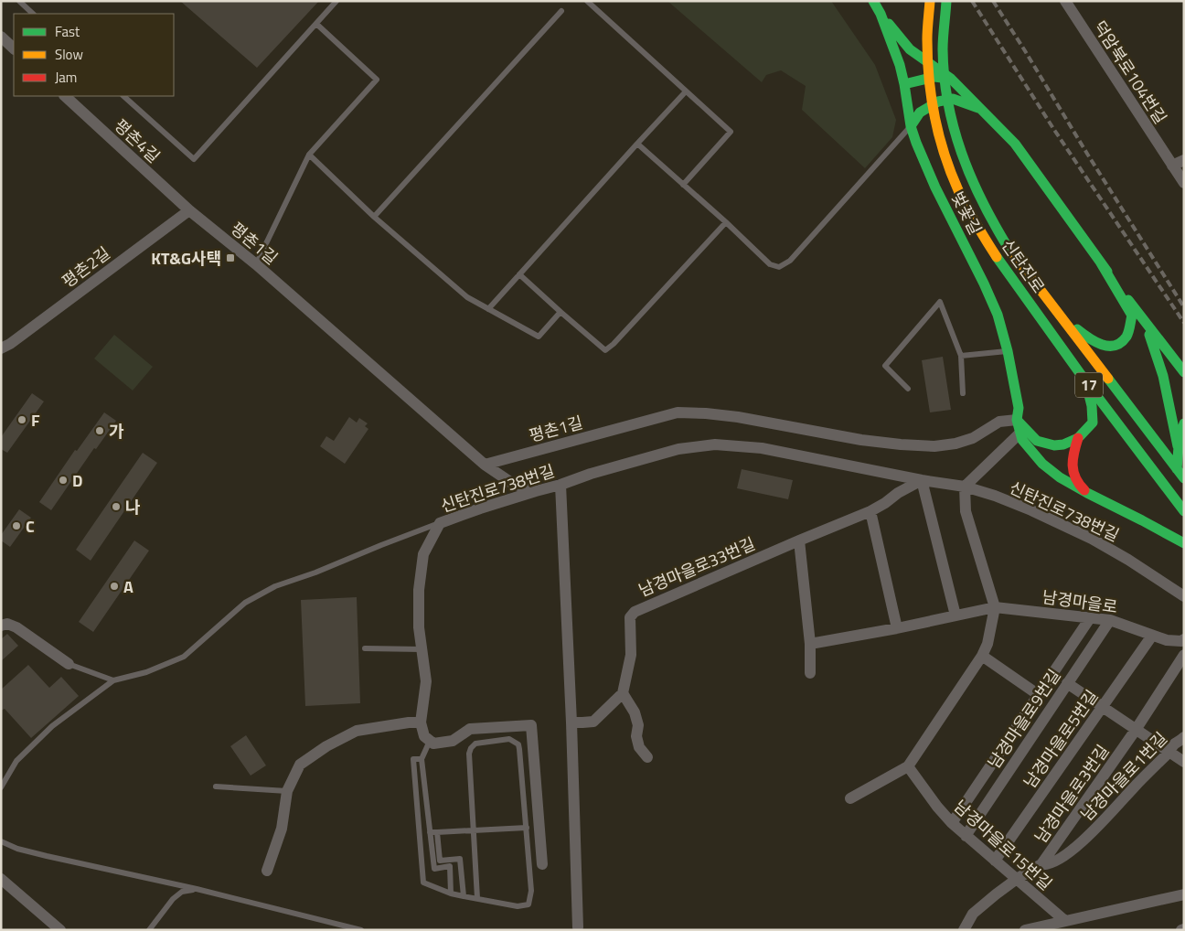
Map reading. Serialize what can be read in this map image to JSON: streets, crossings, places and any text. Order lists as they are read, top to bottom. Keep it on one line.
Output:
{"streets":{"main road":["벚꽃길","신탄진로","17"],"street":["덕암북로104번길","평촌4길","평촌1길","평촌2길","신탄진로738번길","남경마을로33번길","남경마을로","남경마을로9번길","남경마을로5번길","남경마을로1번길","남경마을로3번길","남경마을로15번길"]},"crossings":[["평촌4길","평촌1길"],["평촌4길","평촌2길"],["벚꽃길","평촌1길"],["평촌1길","평촌2길"],["남경마을로","남경마을로9번길"],["남경마을로","남경마을로5번길"],["남경마을로9번길","남경마을로15번길"],["남경마을로5번길","남경마을로15번길"],["남경마을로1번길","남경마을로3번길"],["남경마을로3번길","남경마을로15번길"]],"places":{"transit":["KT&G사택"],"other":["F","가","D","나","C","A"]},"legend":["Fast","Slow","Jam"]}
